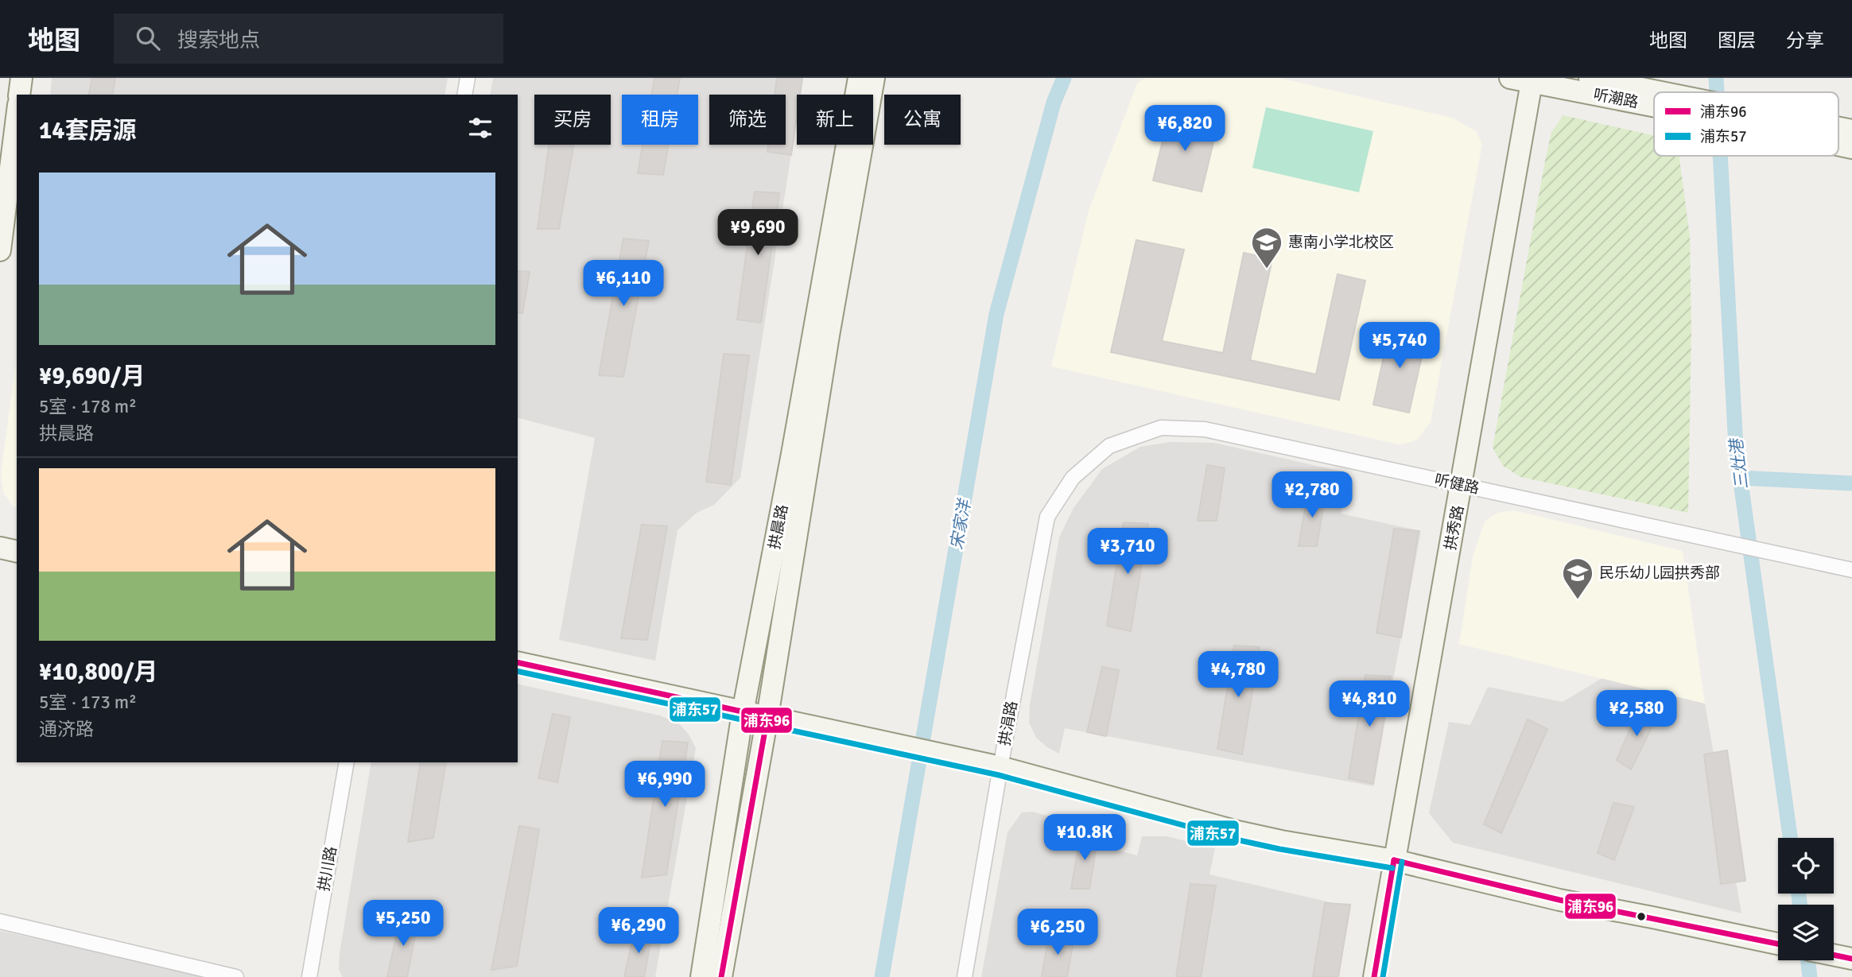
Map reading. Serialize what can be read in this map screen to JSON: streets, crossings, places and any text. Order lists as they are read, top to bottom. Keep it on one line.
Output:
{"streets":{"street":["听潮路","听健路","拱晨路","拱秀路","拱涓路","拱川路"]},"crossings":[["听潮路","拱秀路"],["听健路","拱秀路"],["听健路","拱涓路"]],"water":["三灶港","宋家洋"],"places":{"school or university":["惠南小学北校区","民乐幼儿园拱秀部"]},"lines":["transit line 浦东96","transit line 浦东57"],"legend":["浦东96","浦东57"],"page":{"header":"地图","search":"搜索地点","nav":["地图","图层","分享"],"chip":["买房","租房","筛选","新上","公寓"],"heading":"14套房源","price":["¥6,820","¥9,690","¥6,110","¥5,740","¥2,780","¥3,710","¥4,780","¥4,810","¥2,580","¥6,990","¥10.8K","¥5,250","¥6,290","¥6,250"],"list":[{"name":"¥9,690/月","note":"5室 · 178 m² · 拱晨路"},{"name":"¥10,800/月","note":"5室 · 173 m² · 通济路"}]}}
